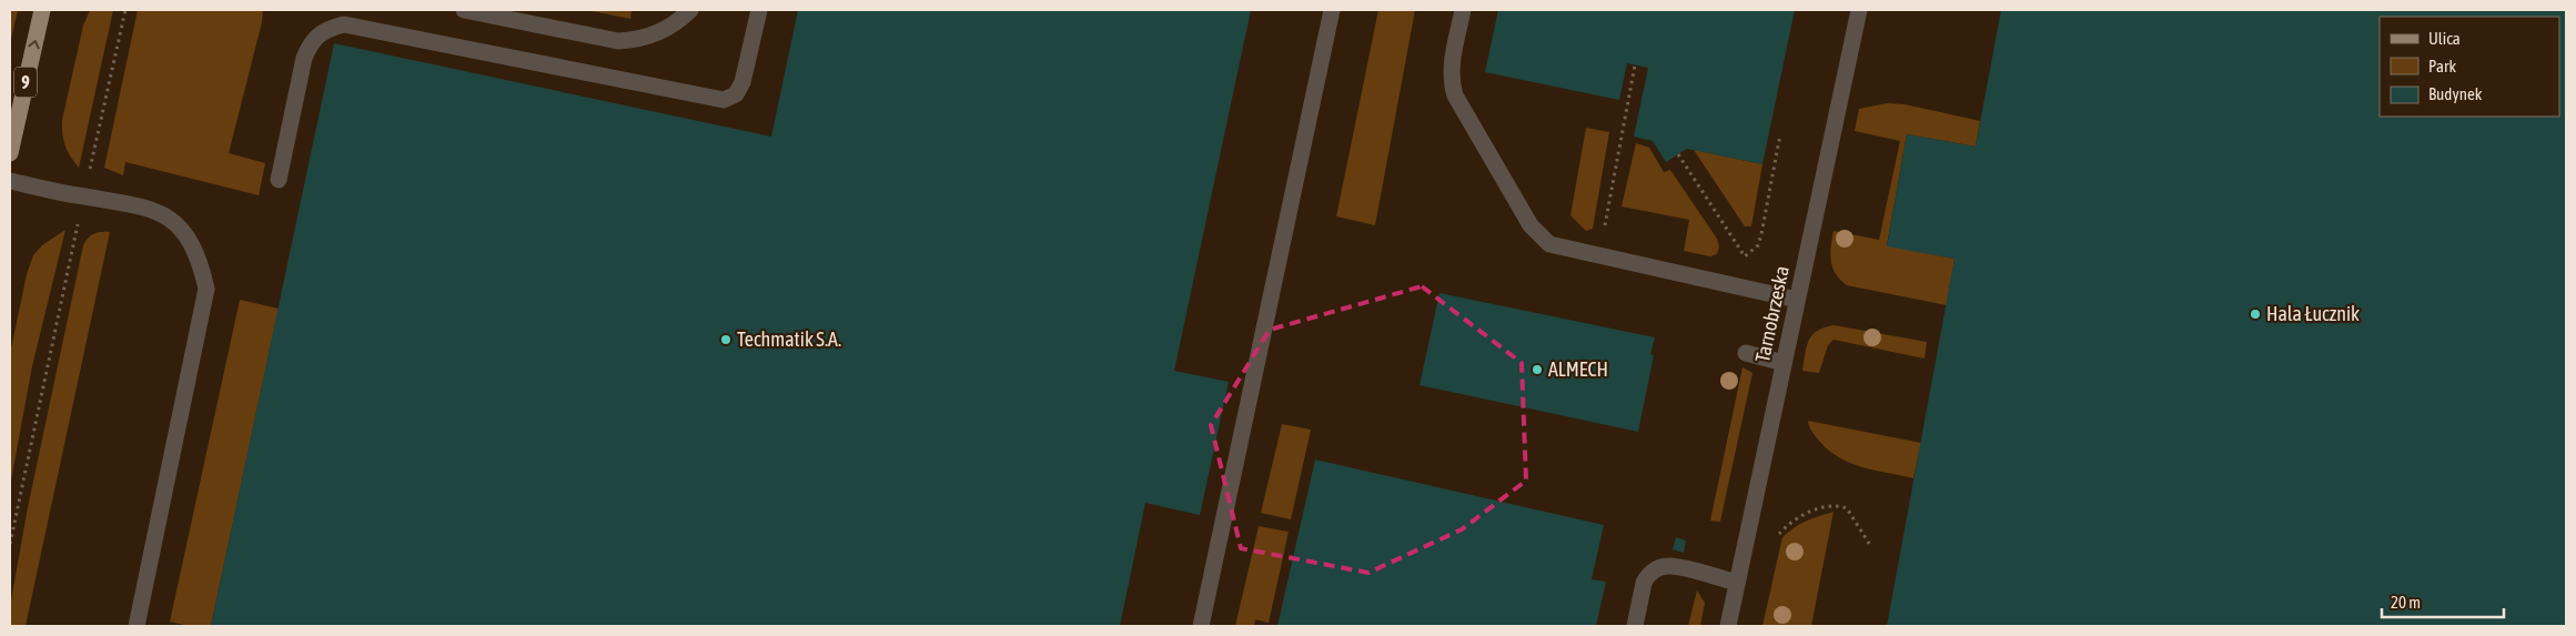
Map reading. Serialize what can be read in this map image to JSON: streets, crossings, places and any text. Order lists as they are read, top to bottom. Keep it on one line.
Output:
{"streets":{"main road":["9"],"lane":["Tarnobrzeska"]},"places":["Hala Łucznik","Techmatik S.A.","ALMECH"],"legend":["Ulica","Park","Budynek"],"scale_bar":"20 m"}
